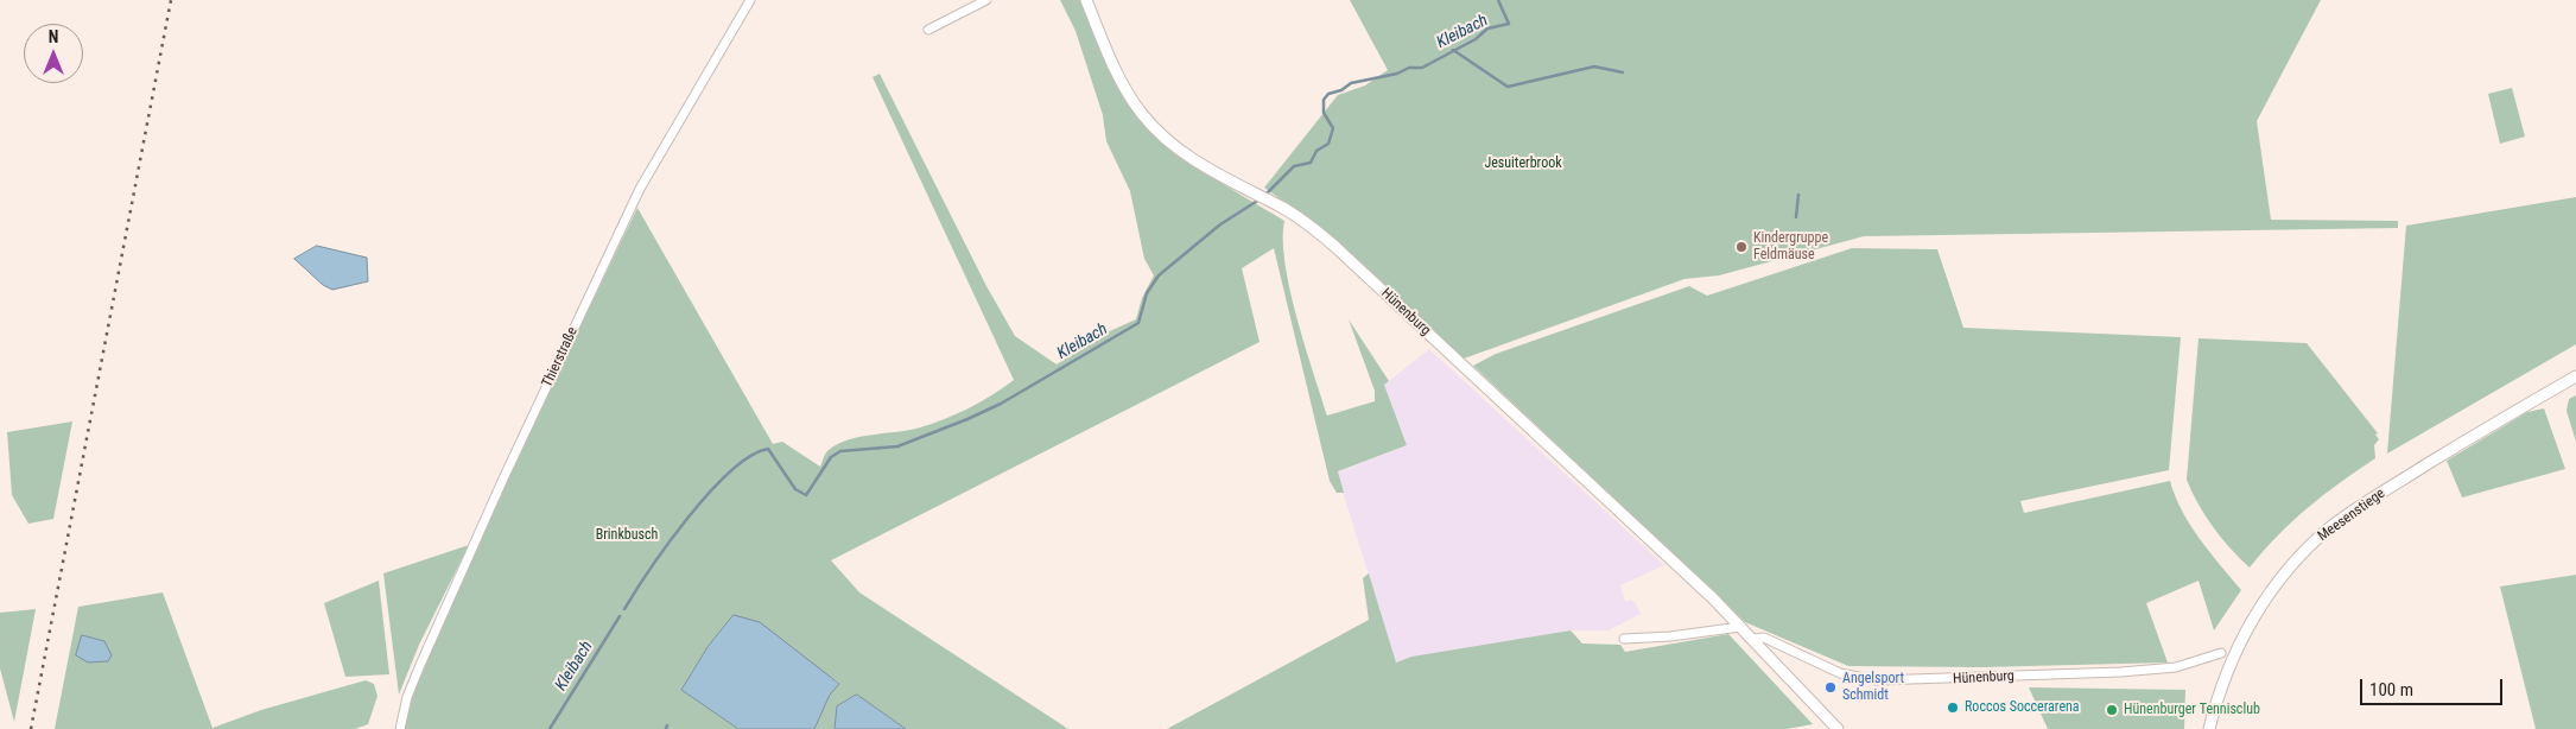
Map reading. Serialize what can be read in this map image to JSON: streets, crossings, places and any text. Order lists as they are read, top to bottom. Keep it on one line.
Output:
{"streets":{"street":["Hünenburg","Thierstraße","Meesenstiege"]},"water":["Kleibach"],"parks":["Jesuiterbrook","Brinkbusch"],"places":["Kindergruppe Feldmäuse","Angelsport Schmidt","Roccos Soccerarena","Hünenburger Tennisclub"],"scale_bar":"100 m","north":"top"}
